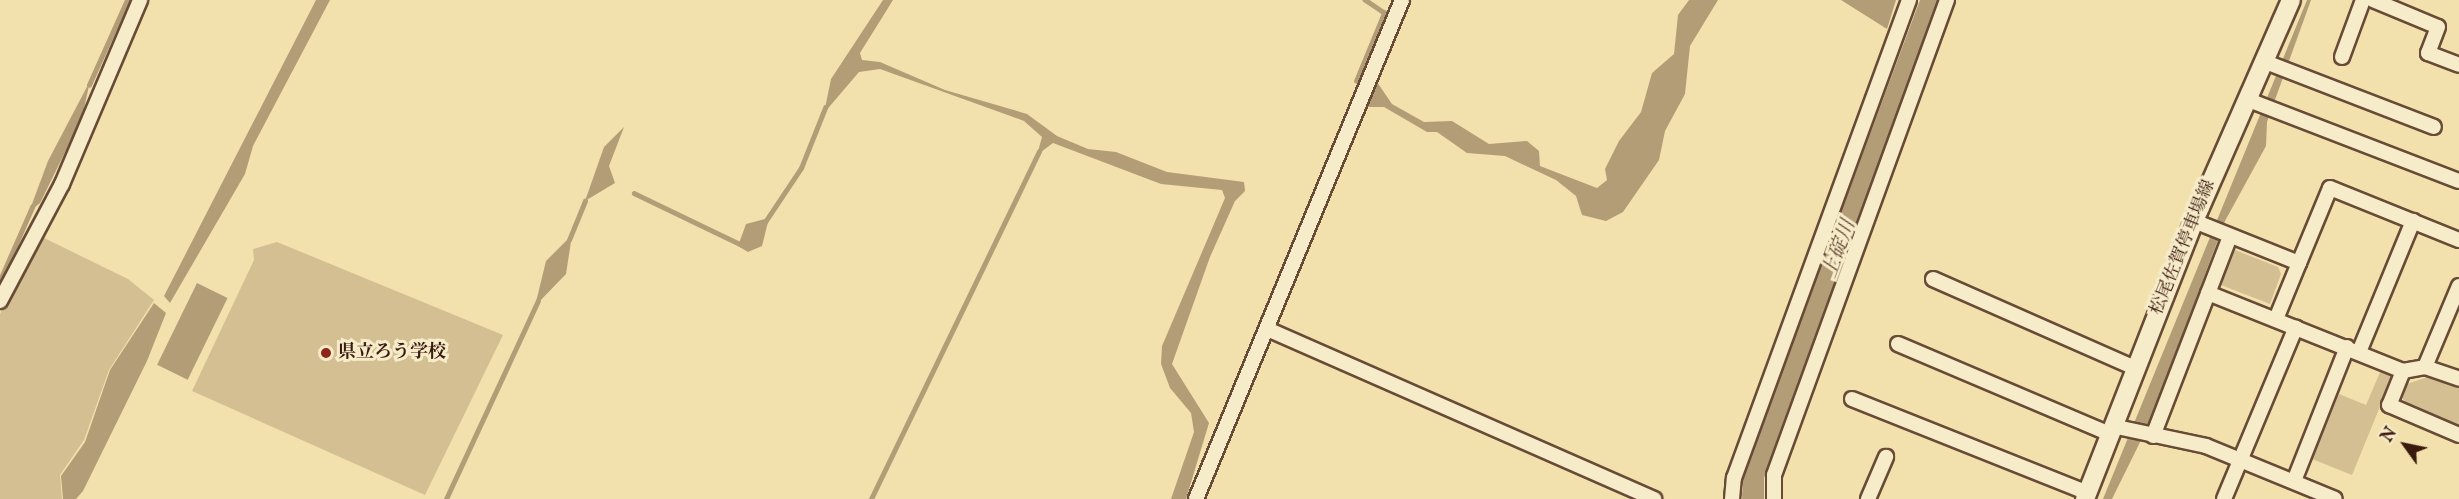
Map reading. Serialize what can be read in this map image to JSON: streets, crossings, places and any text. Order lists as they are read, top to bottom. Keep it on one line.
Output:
{"streets":{"main road":["松尾佐賀停車場線"]},"water":["上碇川"],"places":["県立ろう学校"],"north":"top left"}
